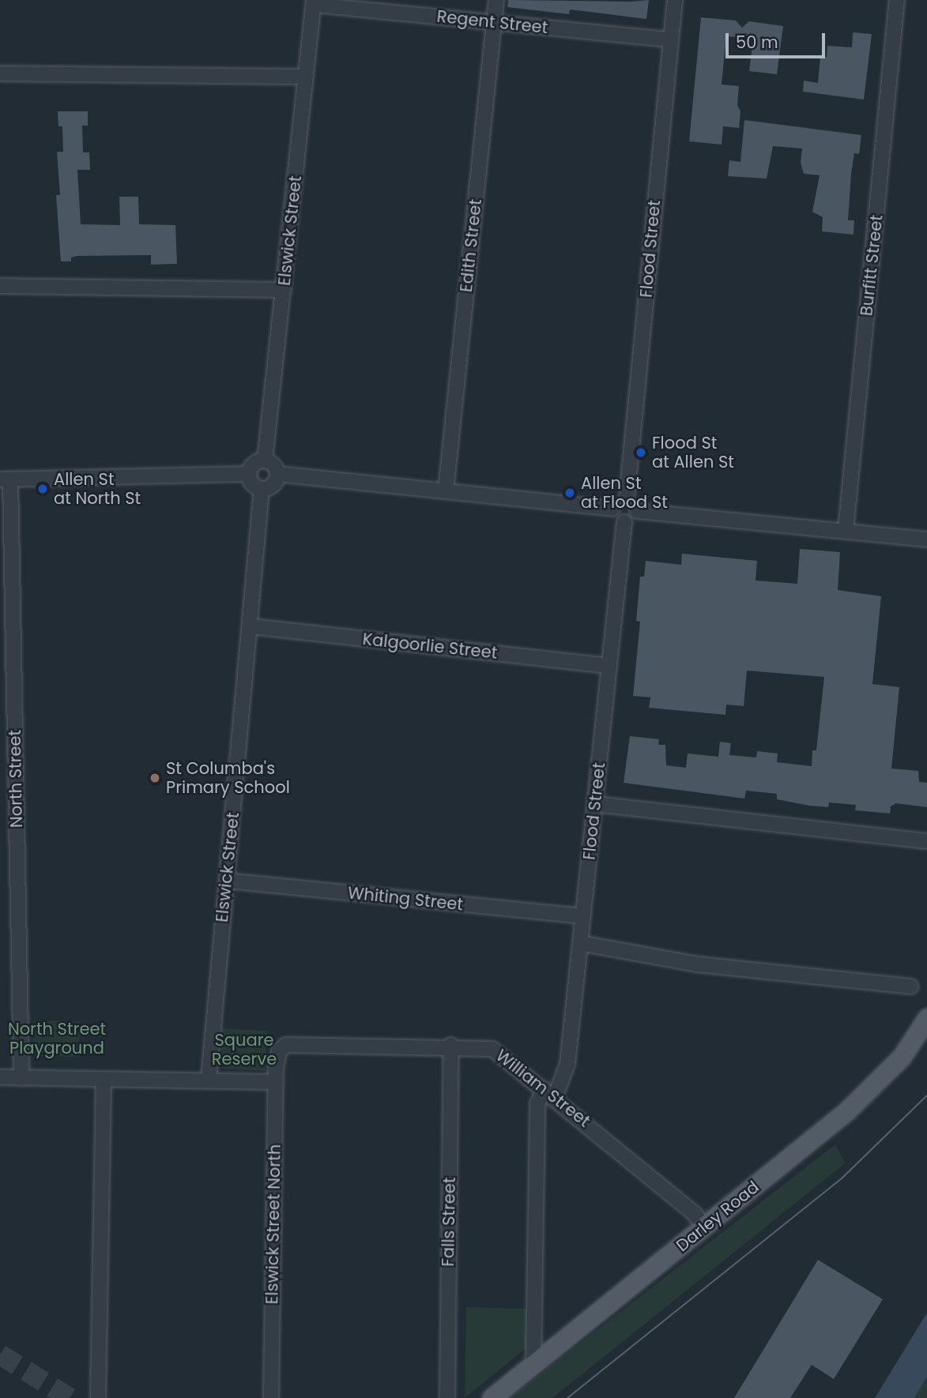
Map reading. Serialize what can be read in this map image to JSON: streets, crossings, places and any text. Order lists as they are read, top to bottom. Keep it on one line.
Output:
{"streets":{"main road":["Darley Road"],"street":["Regent Street","Elswick Street","Edith Street","Flood Street","Burfitt Street","Kalgoorlie Street","North Street","Whiting Street","William Street","Falls Street","Elswick Street North"]},"crossings":[["Regent Street","Elswick Street"],["Regent Street","Edith Street"],["Regent Street","Flood Street"],["Elswick Street","Kalgoorlie Street"],["Elswick Street","Whiting Street"],["Flood Street","Kalgoorlie Street"],["Flood Street","Whiting Street"],["Flood Street","William Street"],["Flood Street","Darley Road"],["William Street","Darley Road"],["William Street","Falls Street"],["William Street","Elswick Street North"]],"parks":["North Street Playground","Square Reserve"],"places":["Flood St at Allen St","Allen St at North St","Allen St at Flood St","St Columba's Primary School"],"scale_bar":"50 m"}
